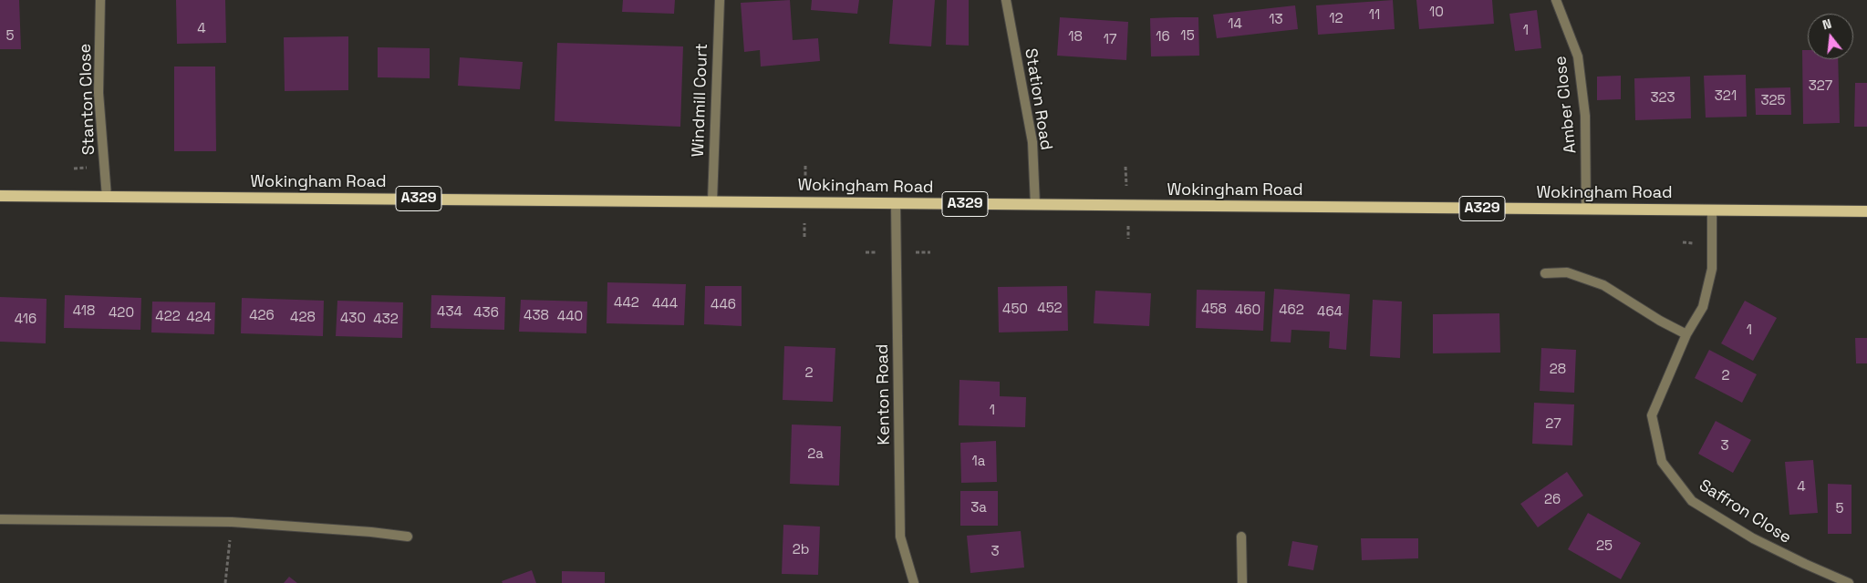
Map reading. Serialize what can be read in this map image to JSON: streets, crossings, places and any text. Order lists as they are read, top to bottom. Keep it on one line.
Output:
{"streets":{"main road":["Wokingham Road","A329"],"street":["Stanton Close","Station Road","Windmill Court","Amber Close","Kenton Road","Saffron Close"]},"crossings":[["Stanton Close","Wokingham Road"],["Station Road","Wokingham Road"],["Windmill Court","Wokingham Road"],["Amber Close","Wokingham Road"],["Wokingham Road","Kenton Road"],["Wokingham Road","Saffron Close"]],"house_numbers":["10","11","12","13","14","4","1","5","15","18","16","17","327","321","323","325","442","444","446","452","450","458","460","462","418","434","464","420","436","426","438","422","440","424","428","430","416","432","1","28","2","2","1","27","3","2a","1a","4","26","3a","5","25","2b","3"],"north":"top"}
